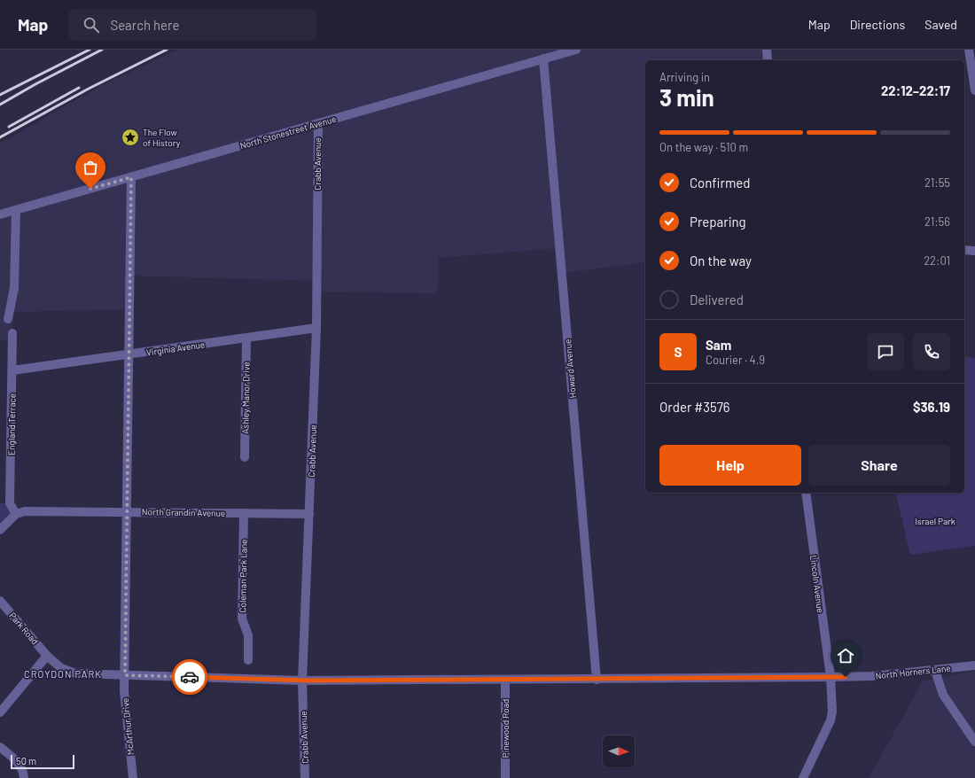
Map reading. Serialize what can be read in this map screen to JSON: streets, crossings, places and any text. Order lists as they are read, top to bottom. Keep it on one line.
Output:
{"streets":{"street":["North Stonestreet Avenue","Crabb Avenue","Virginia Avenue","Howard Avenue","Ashley Manor Drive","England Terrace","North Grandin Avenue","Coleman Park Lane","Lincoln Avenue","Park Road","North Horners Lane","McArthur Drive","Pinewood Road"]},"crossings":[["North Stonestreet Avenue","Crabb Avenue"],["North Stonestreet Avenue","Howard Avenue"],["North Stonestreet Avenue","McArthur Drive"],["Crabb Avenue","Virginia Avenue"],["Crabb Avenue","North Grandin Avenue"],["Crabb Avenue","North Horners Lane"],["Virginia Avenue","Ashley Manor Drive"],["Virginia Avenue","England Terrace"],["Virginia Avenue","McArthur Drive"],["Howard Avenue","North Horners Lane"],["England Terrace","North Grandin Avenue"],["North Grandin Avenue","Coleman Park Lane"],["North Grandin Avenue","McArthur Drive"],["Lincoln Avenue","North Horners Lane"],["Park Road","North Horners Lane"],["North Horners Lane","McArthur Drive"],["North Horners Lane","Pinewood Road"]],"districts":["CROYDON PARK"],"parks":["Israel Park"],"places":{"place":["The Flow of History"]},"scale_bar":"50 m","north":"right","page":{"header":"Map","search":"Search here","nav":["Map","Directions","Saved"],"heading":["3 min","Arriving in","22:12–22:17"],"panel":["Sam","Courier · 4.9","Order #3576","$36.19"],"bar":"On the way · 510 m","list":[["Confirmed","21:55"],["Preparing","21:56"],["On the way","22:01"],"Delivered"],"round":"S","buttons":["Help","Share"],"scale":"50 m"}}
